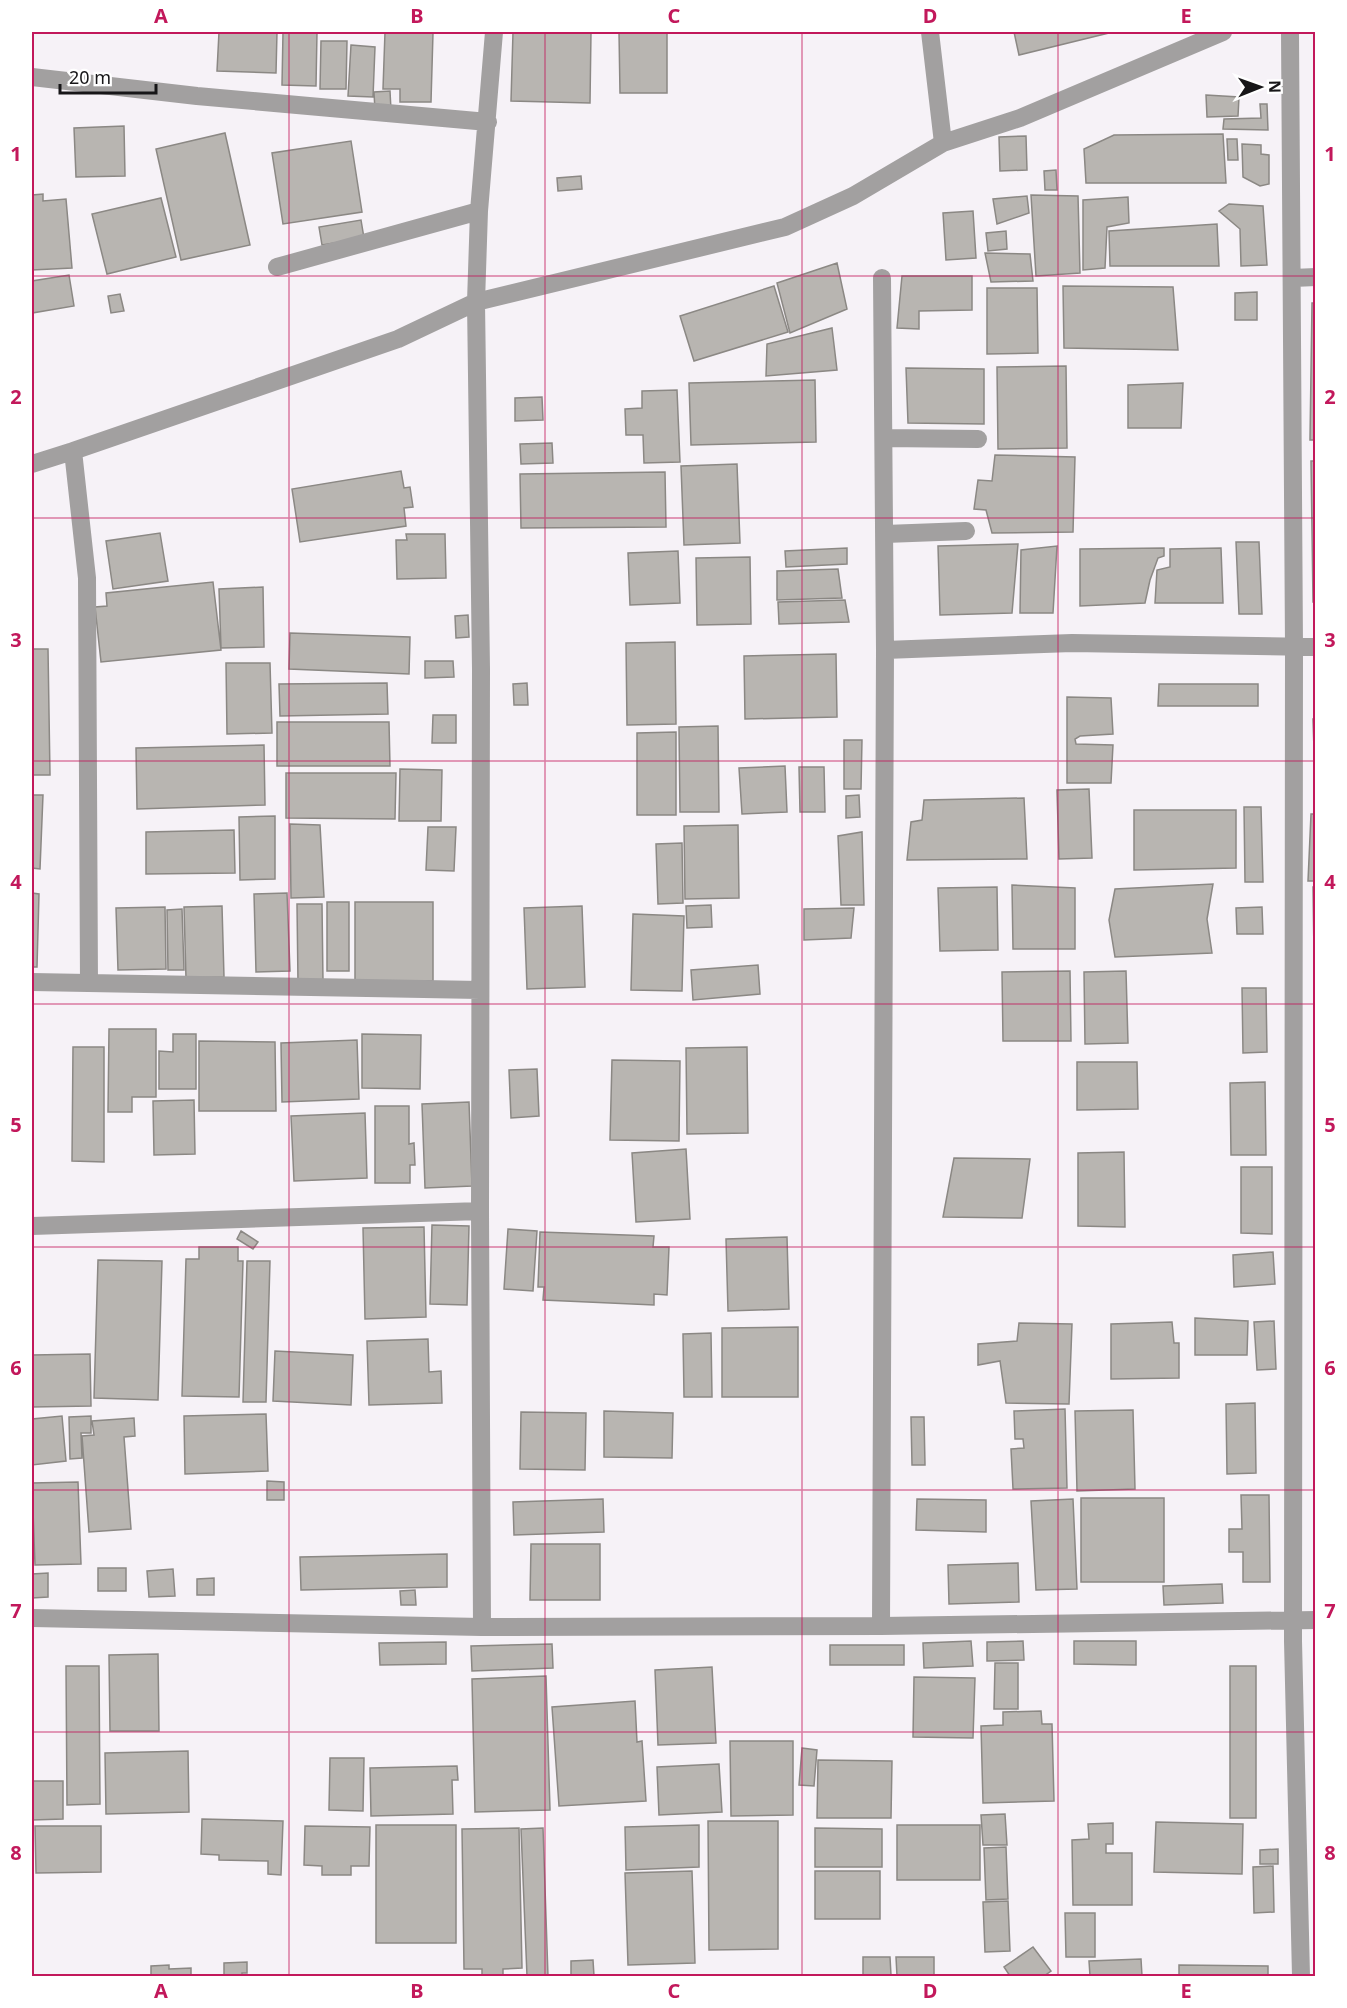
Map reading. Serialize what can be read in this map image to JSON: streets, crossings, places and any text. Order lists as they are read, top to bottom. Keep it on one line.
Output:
{"scale_bar":"20 m","north":"right","grid":{"columns":["A","B","C","D","E"],"rows":["1","2","3","4","5","6","7","8"]}}
